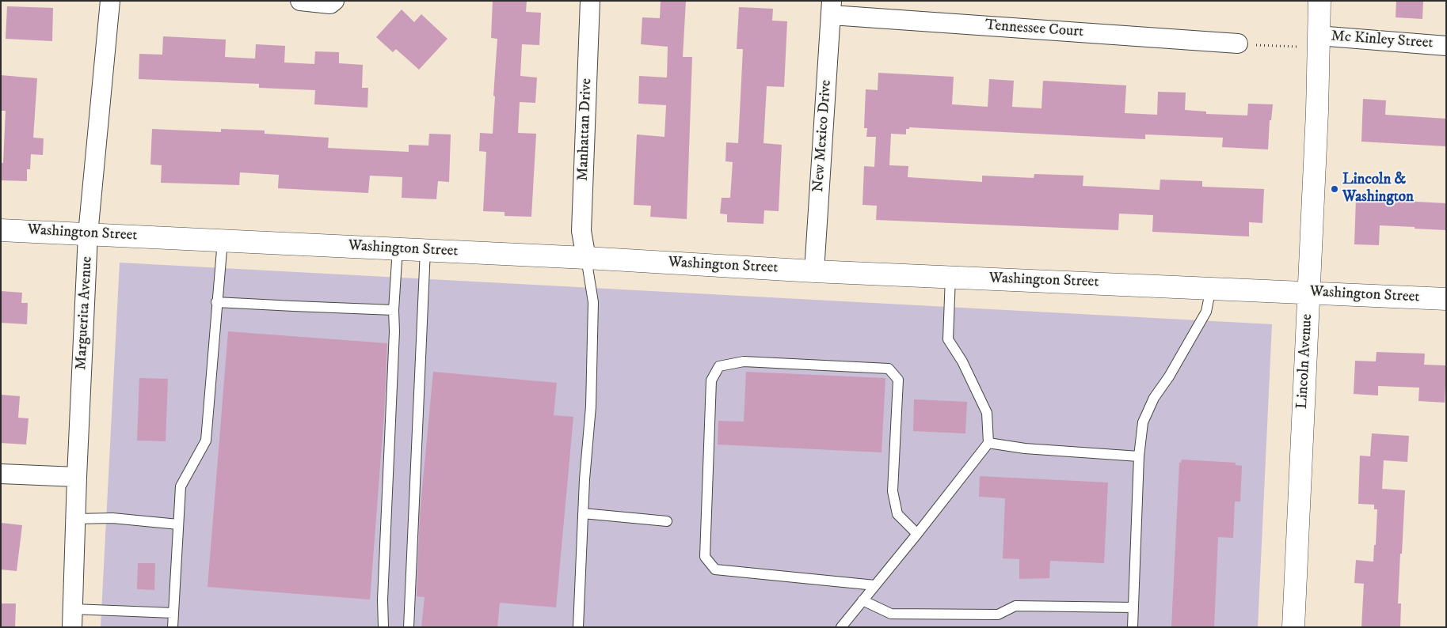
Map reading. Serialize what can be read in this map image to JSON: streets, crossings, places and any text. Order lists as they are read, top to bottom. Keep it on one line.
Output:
{"streets":{"street":["Tennessee Court","Mc Kinley Street","Manhattan Drive","New Mexico Drive","Washington Street","Marguerita Avenue","Lincoln Avenue"]},"crossings":[["Tennessee Court","New Mexico Drive"],["Mc Kinley Street","Lincoln Avenue"],["Manhattan Drive","Washington Street"],["New Mexico Drive","Washington Street"],["Washington Street","Marguerita Avenue"],["Washington Street","Lincoln Avenue"]],"places":["Lincoln & Washington"]}
